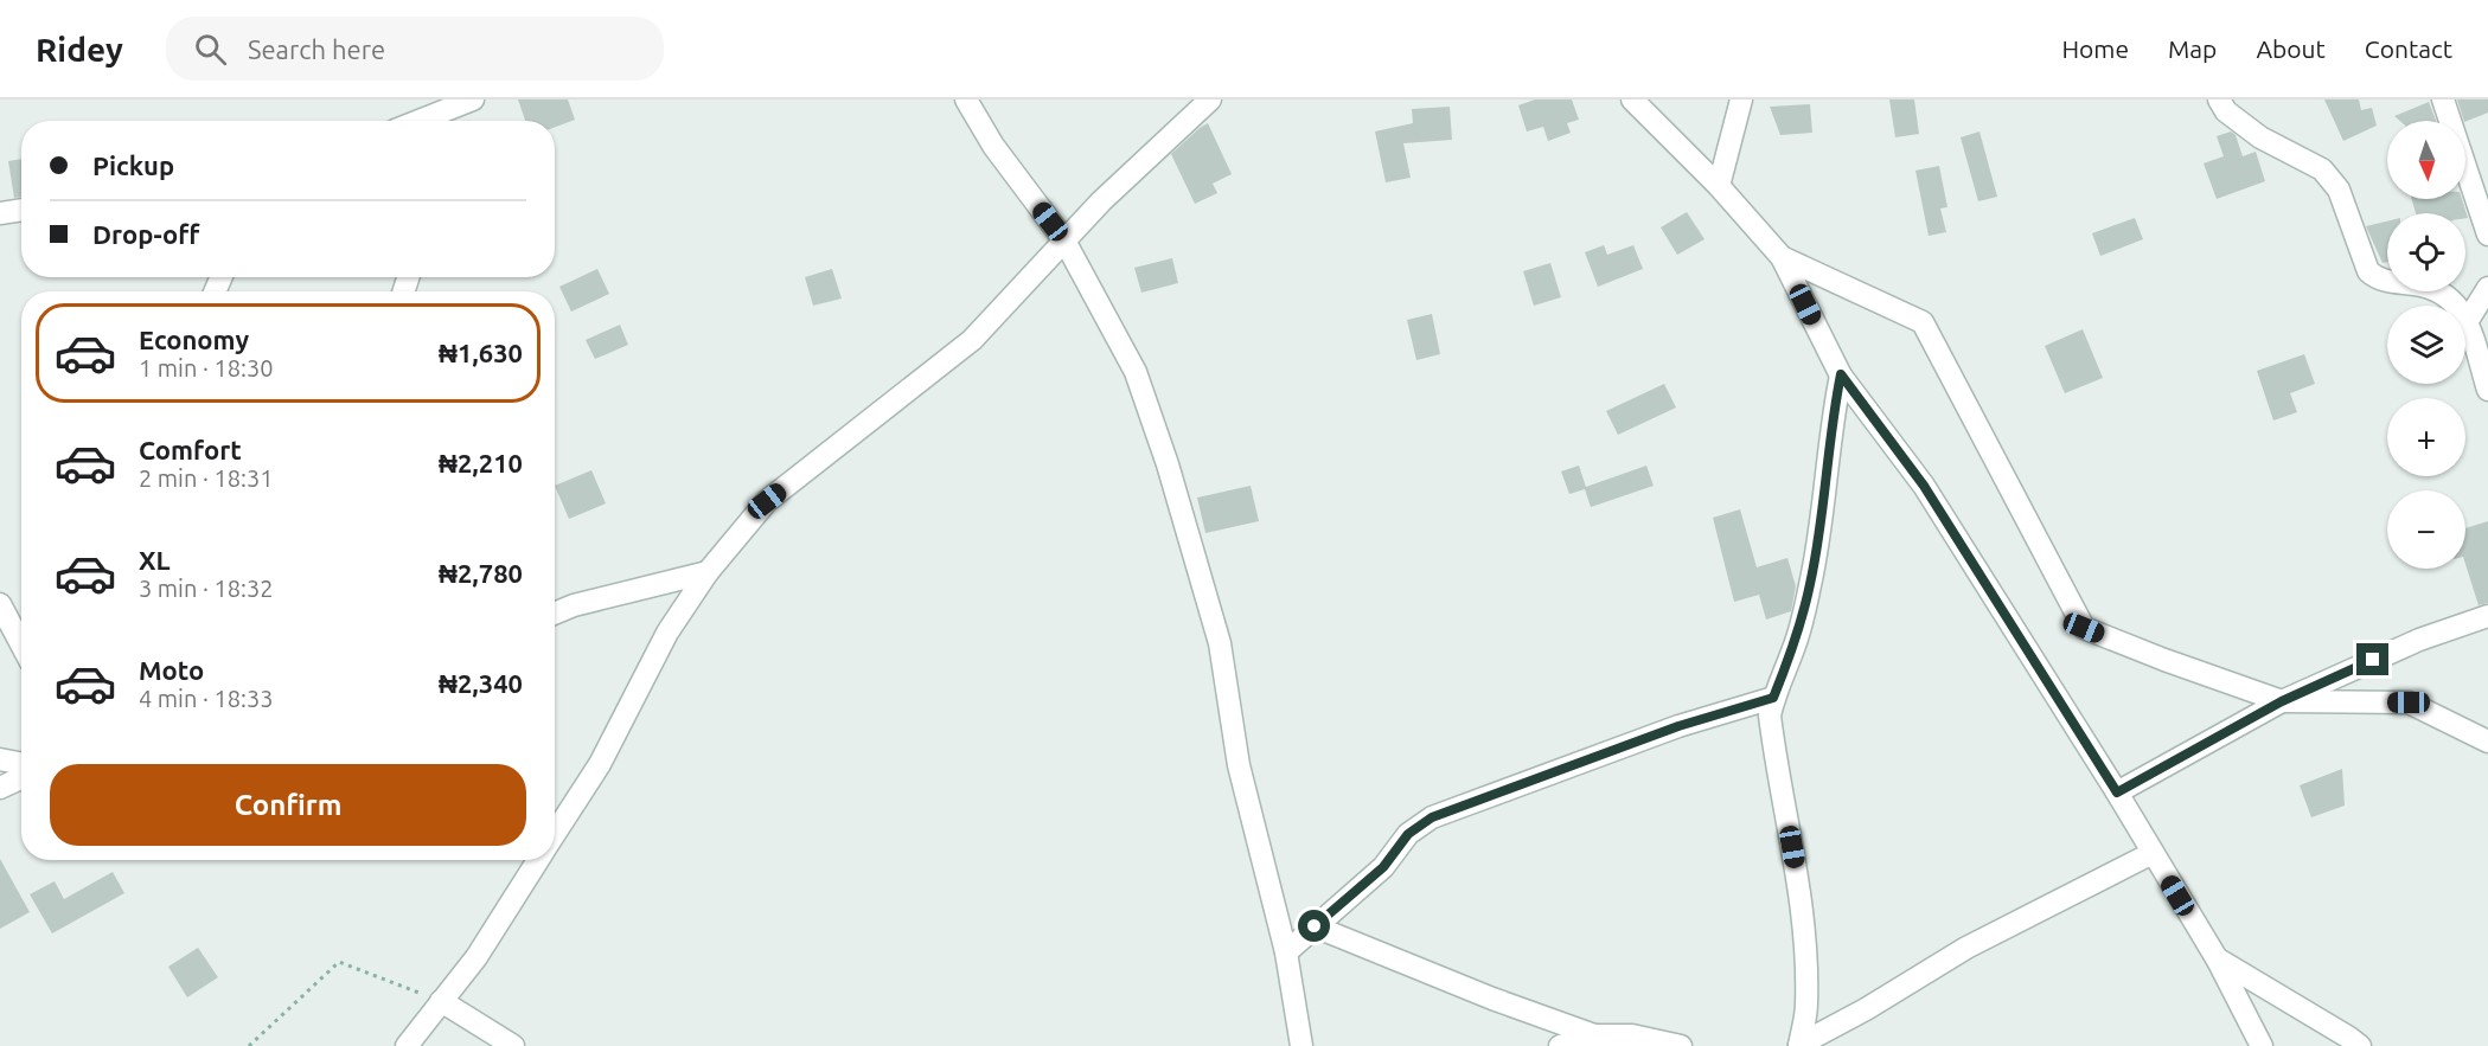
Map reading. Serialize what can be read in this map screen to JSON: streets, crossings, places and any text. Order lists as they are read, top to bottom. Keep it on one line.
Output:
{"north":"bottom","page":{"header":"Ridey","search":"Search here","nav":["Home","Map","About","Contact"],"map_buttons":["+","−"],"banner":["Pickup","Drop-off"],"list":[{"name":"Economy","note":"1 min · 18:30","value":"₦1,630"},{"name":"Comfort","note":"2 min · 18:31","value":"₦2,210"},{"name":"XL","note":"3 min · 18:32","value":"₦2,780"},{"name":"Moto","note":"4 min · 18:33","value":"₦2,340"}],"buttons":"Confirm"}}
